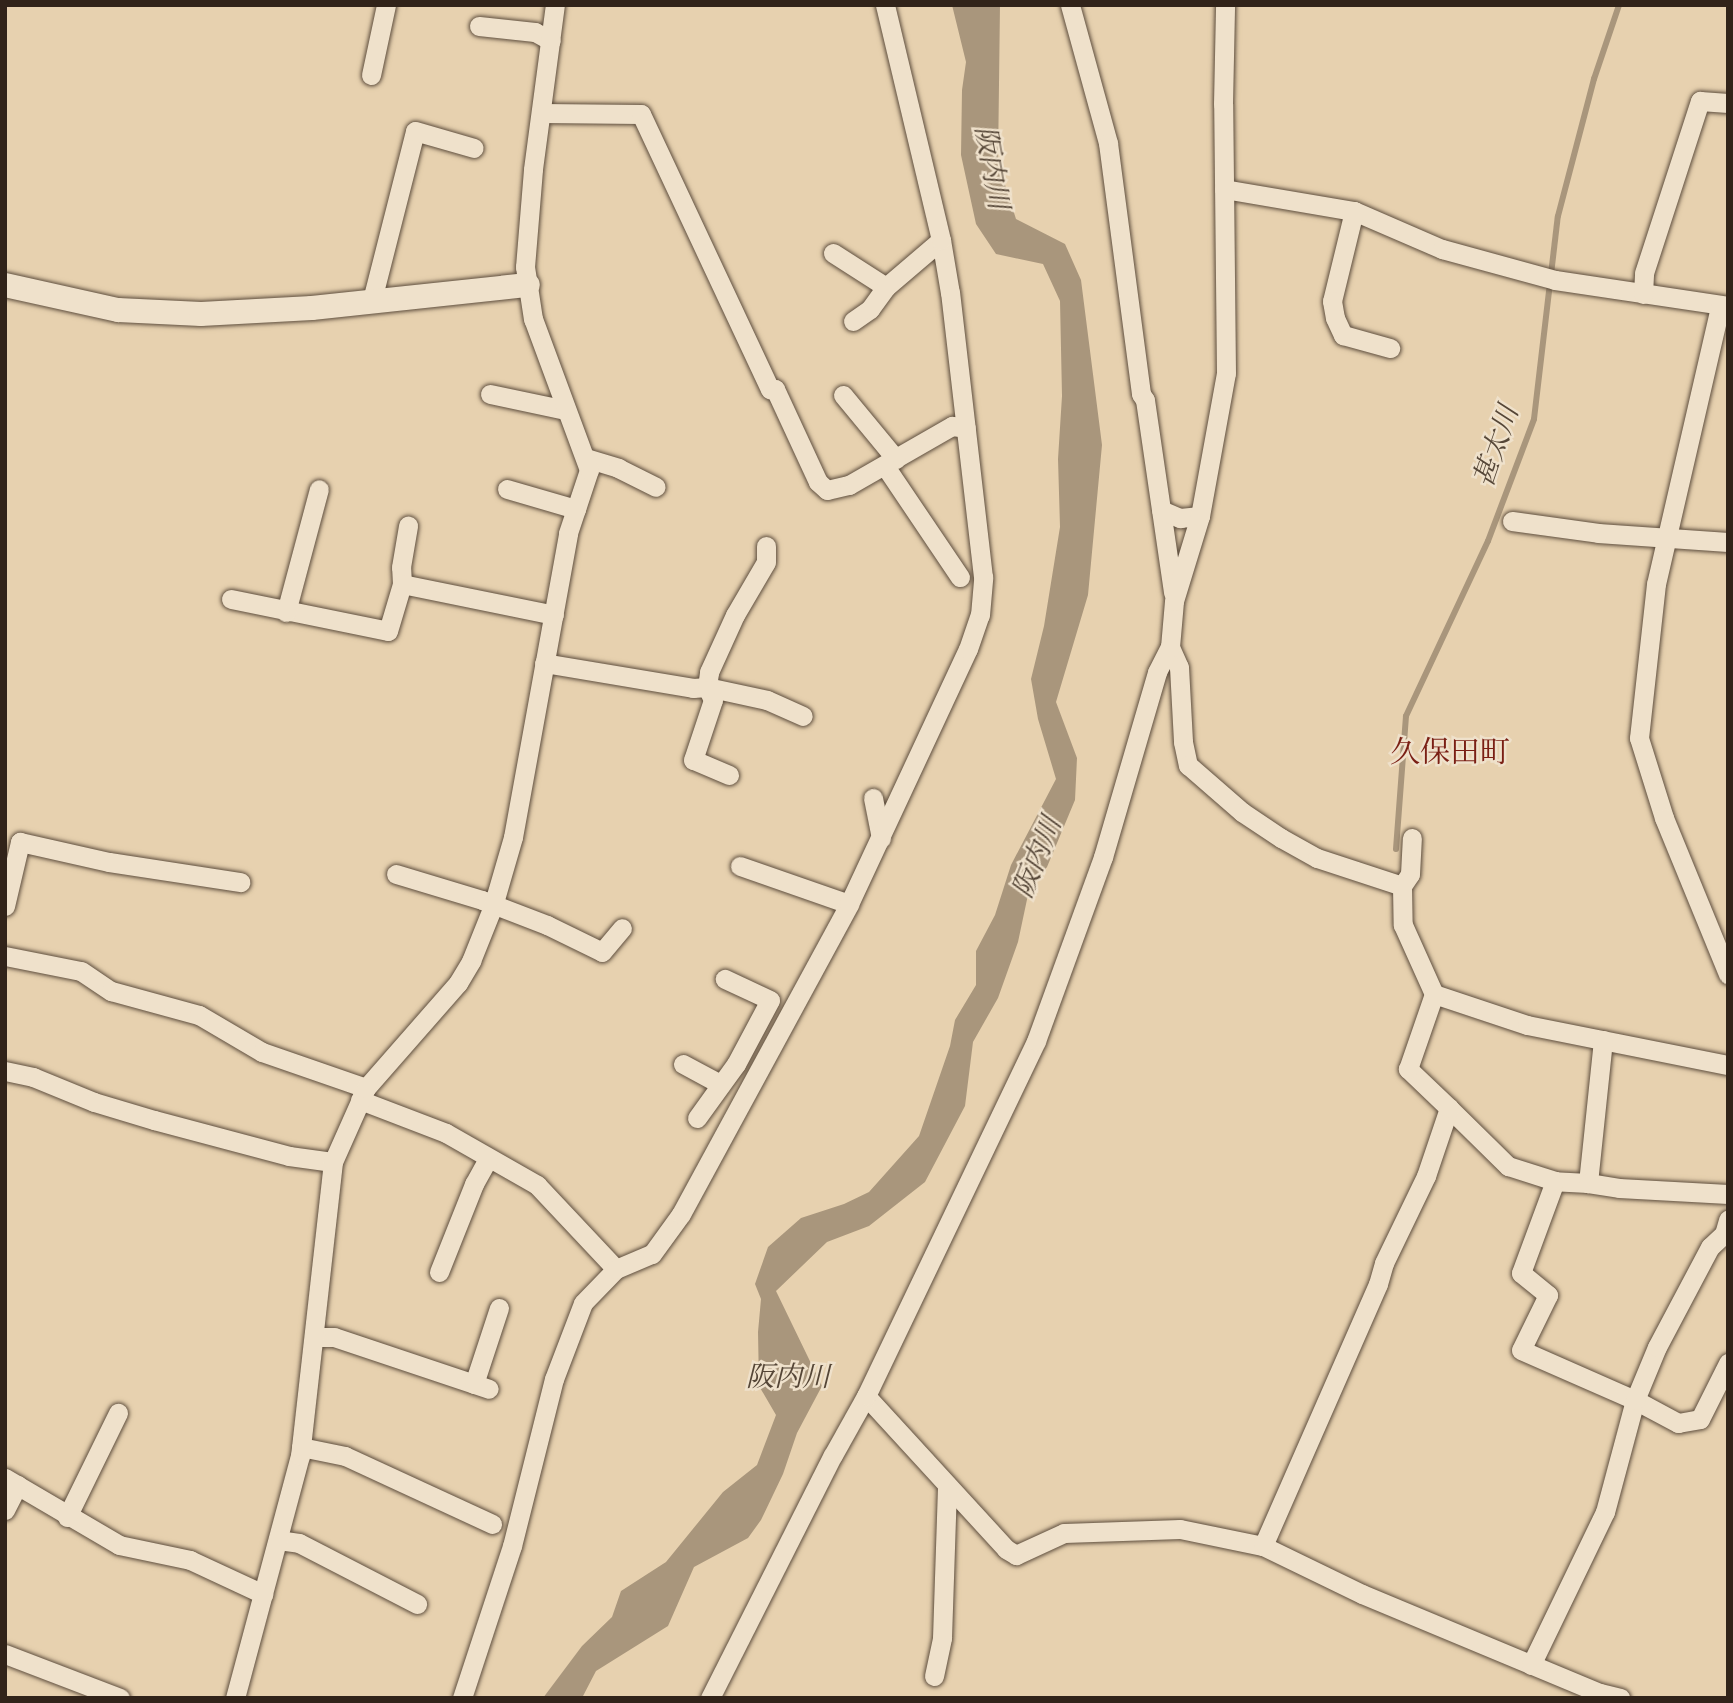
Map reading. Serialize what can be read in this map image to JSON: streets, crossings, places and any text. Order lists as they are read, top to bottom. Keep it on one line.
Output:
{"districts":["久保田町"],"water":["阪内川","甚太川"]}
